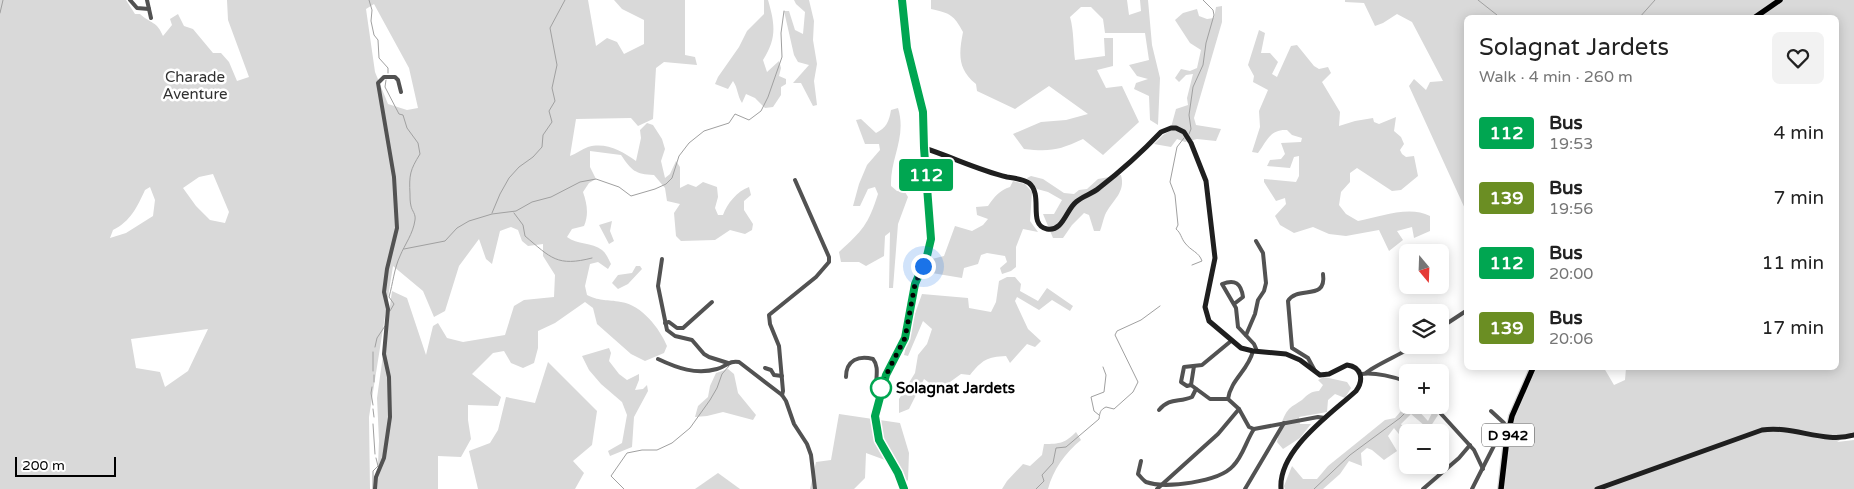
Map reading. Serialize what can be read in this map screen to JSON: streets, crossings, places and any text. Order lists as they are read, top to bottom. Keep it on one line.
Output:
{"streets":{"main road":["D 942"]},"parks":["Charade Aventure"],"places":["Solagnat Jardets"],"lines":["bus line 112"],"scale_bar":"200 m","north":"bottom","page":{"on_map":"112","heading":["Solagnat Jardets","Walk · 4 min · 260 m"],"list":[{"mark":"112","name":"Bus","note":"19:53","value":"4 min"},{"mark":"139","name":"Bus","note":"19:56","value":"7 min"},{"mark":"112","name":"Bus","note":"20:00","value":"11 min"},{"mark":"139","name":"Bus","note":"20:06","value":"17 min"}],"map_buttons":["+","−"],"scale":"200 m"}}
